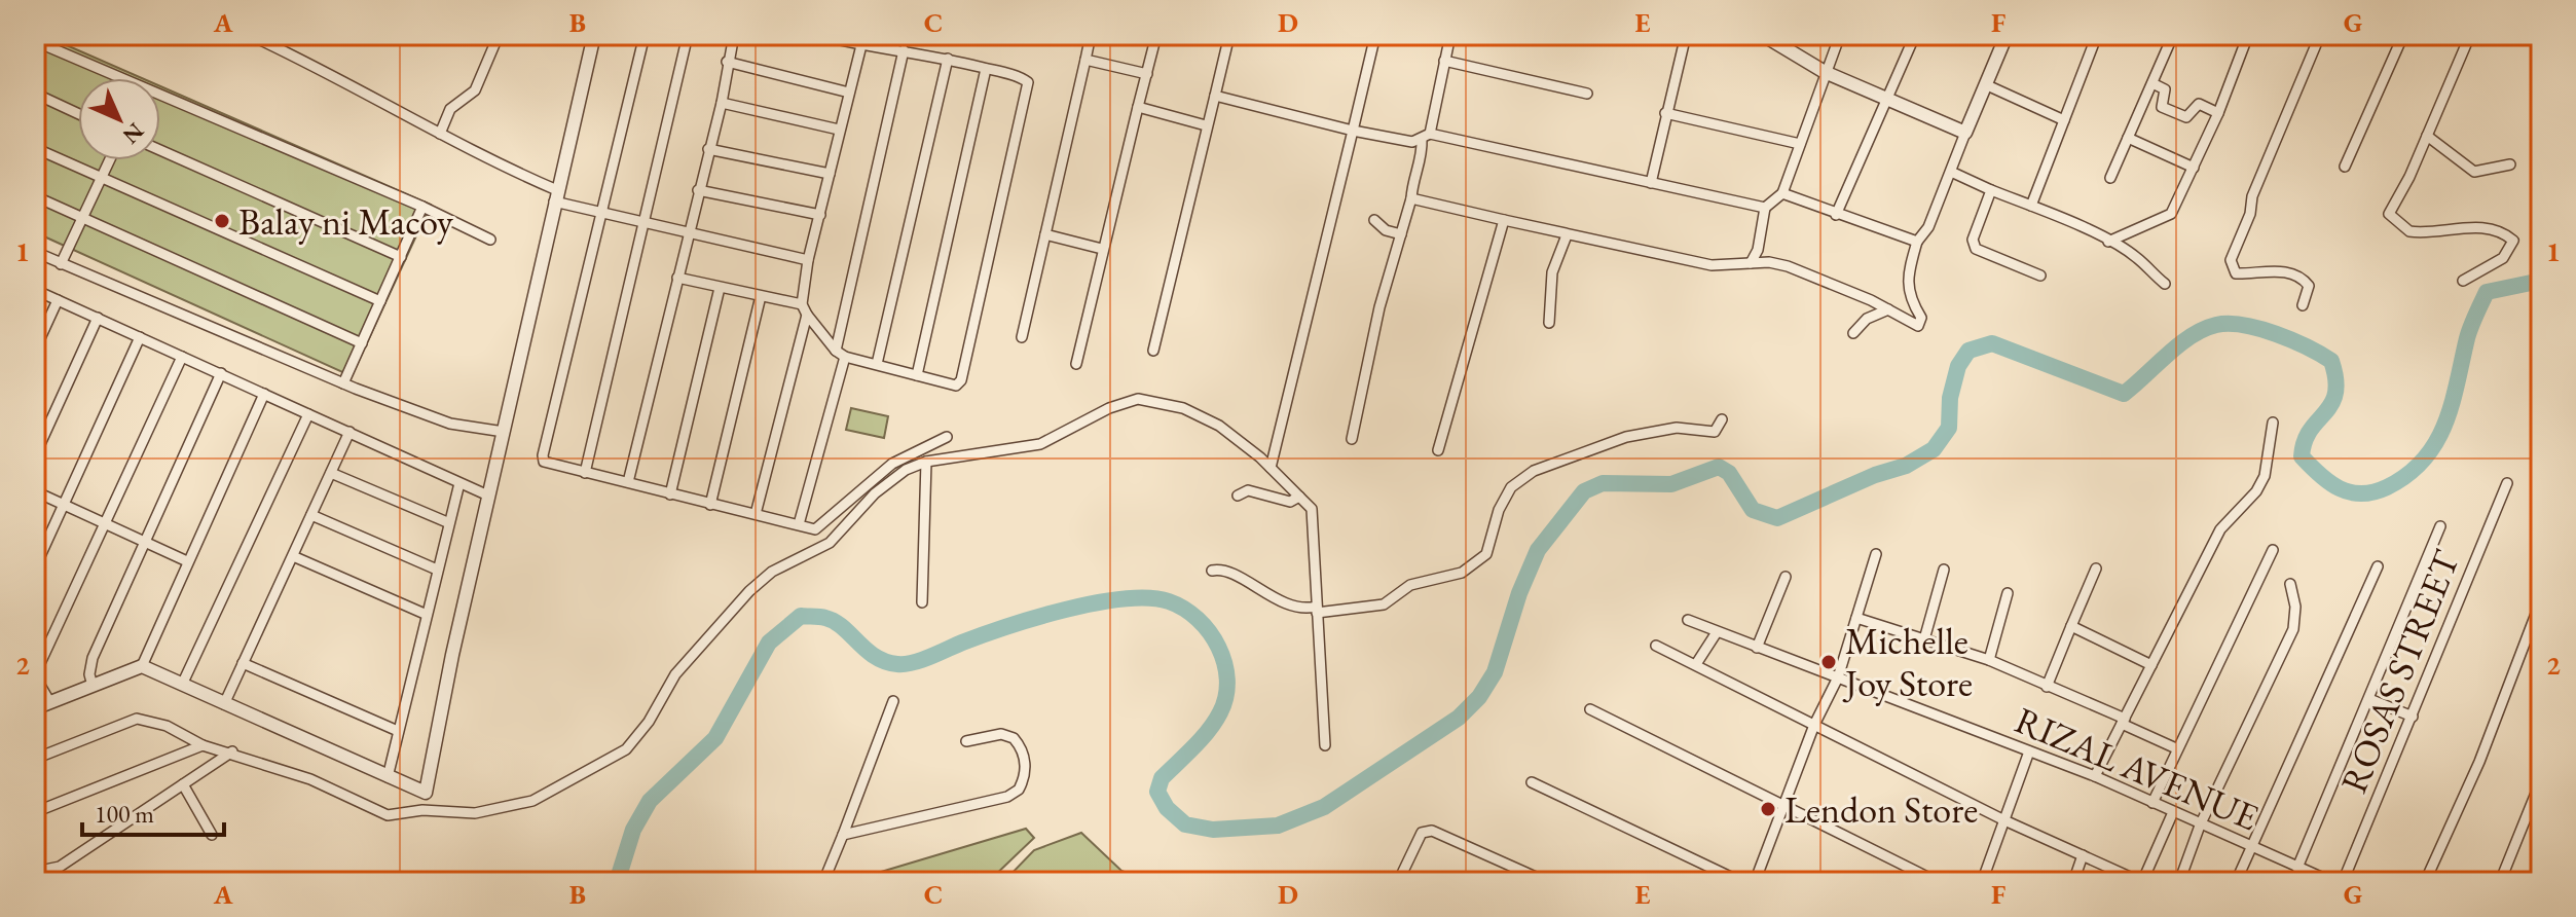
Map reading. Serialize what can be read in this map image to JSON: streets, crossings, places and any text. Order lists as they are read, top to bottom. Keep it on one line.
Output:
{"streets":{"street":["ROSAS STREET","RIZAL AVENUE"]},"places":["Balay ni Macoy","Michelle Joy Store","Lendon Store"],"scale_bar":"100 m","north":"bottom right","grid":{"columns":["A","B","C","D","E","F","G"],"rows":["1","2"]}}
